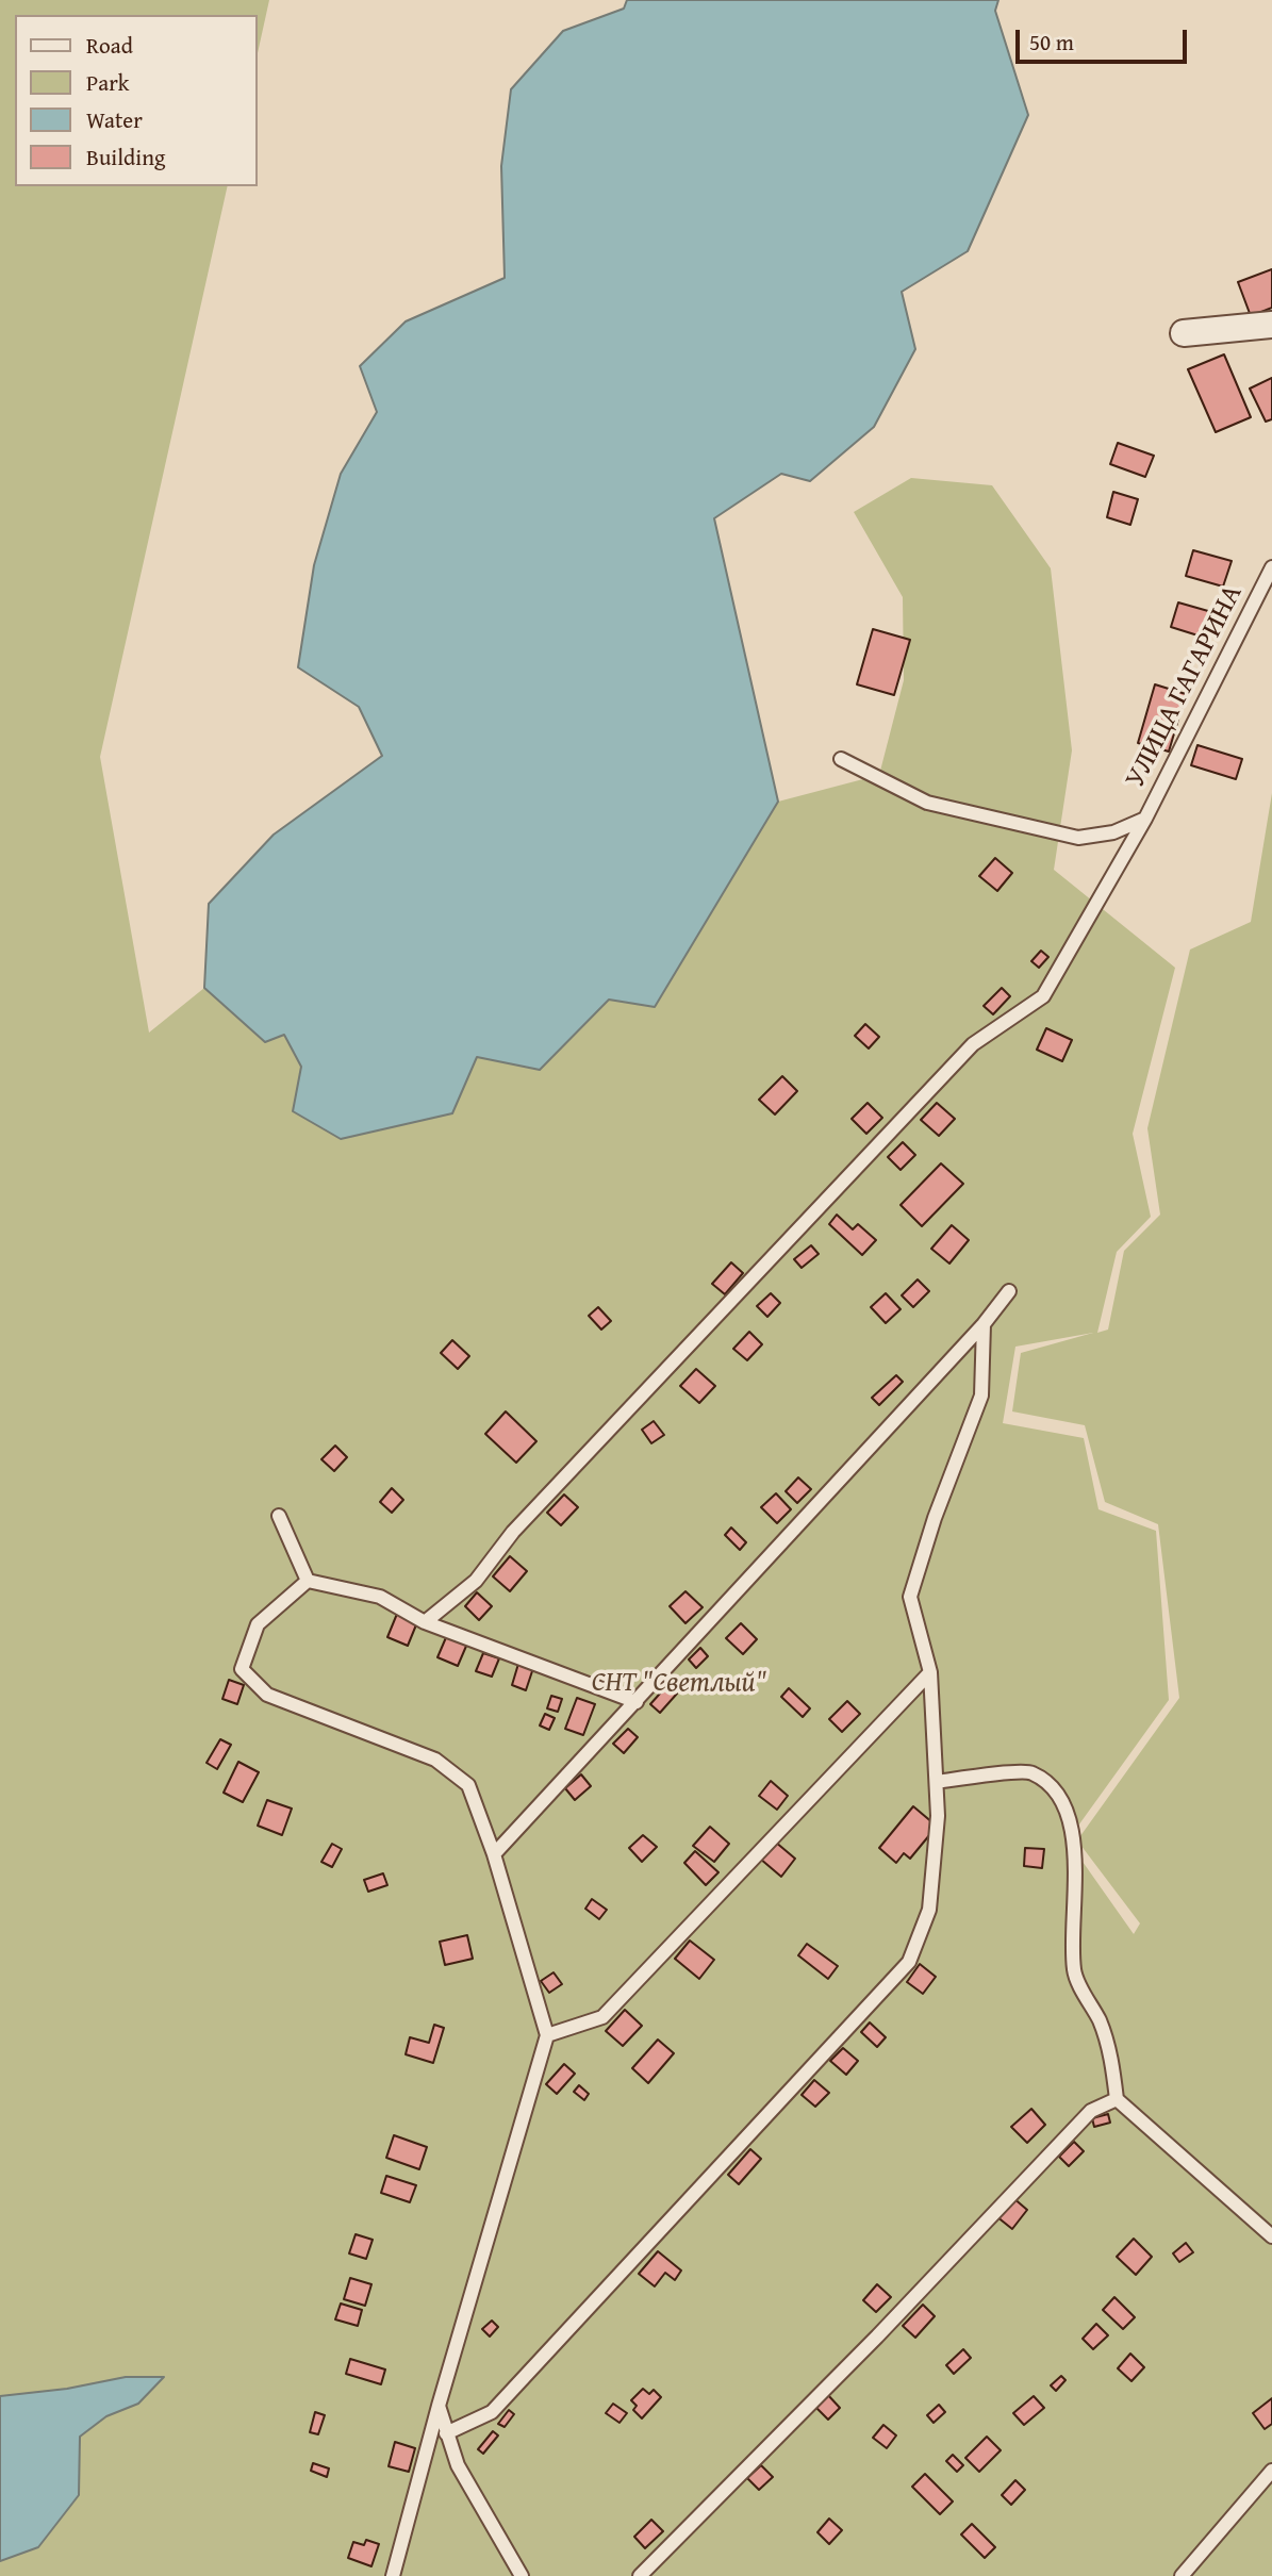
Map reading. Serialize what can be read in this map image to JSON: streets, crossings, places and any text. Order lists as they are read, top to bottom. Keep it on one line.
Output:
{"streets":{"lane":["УЛИЦА ГАГАРИНА"]},"parks":["СНТ \"Светлый\""],"legend":["Road","Park","Water","Building"],"scale_bar":"50 m"}
